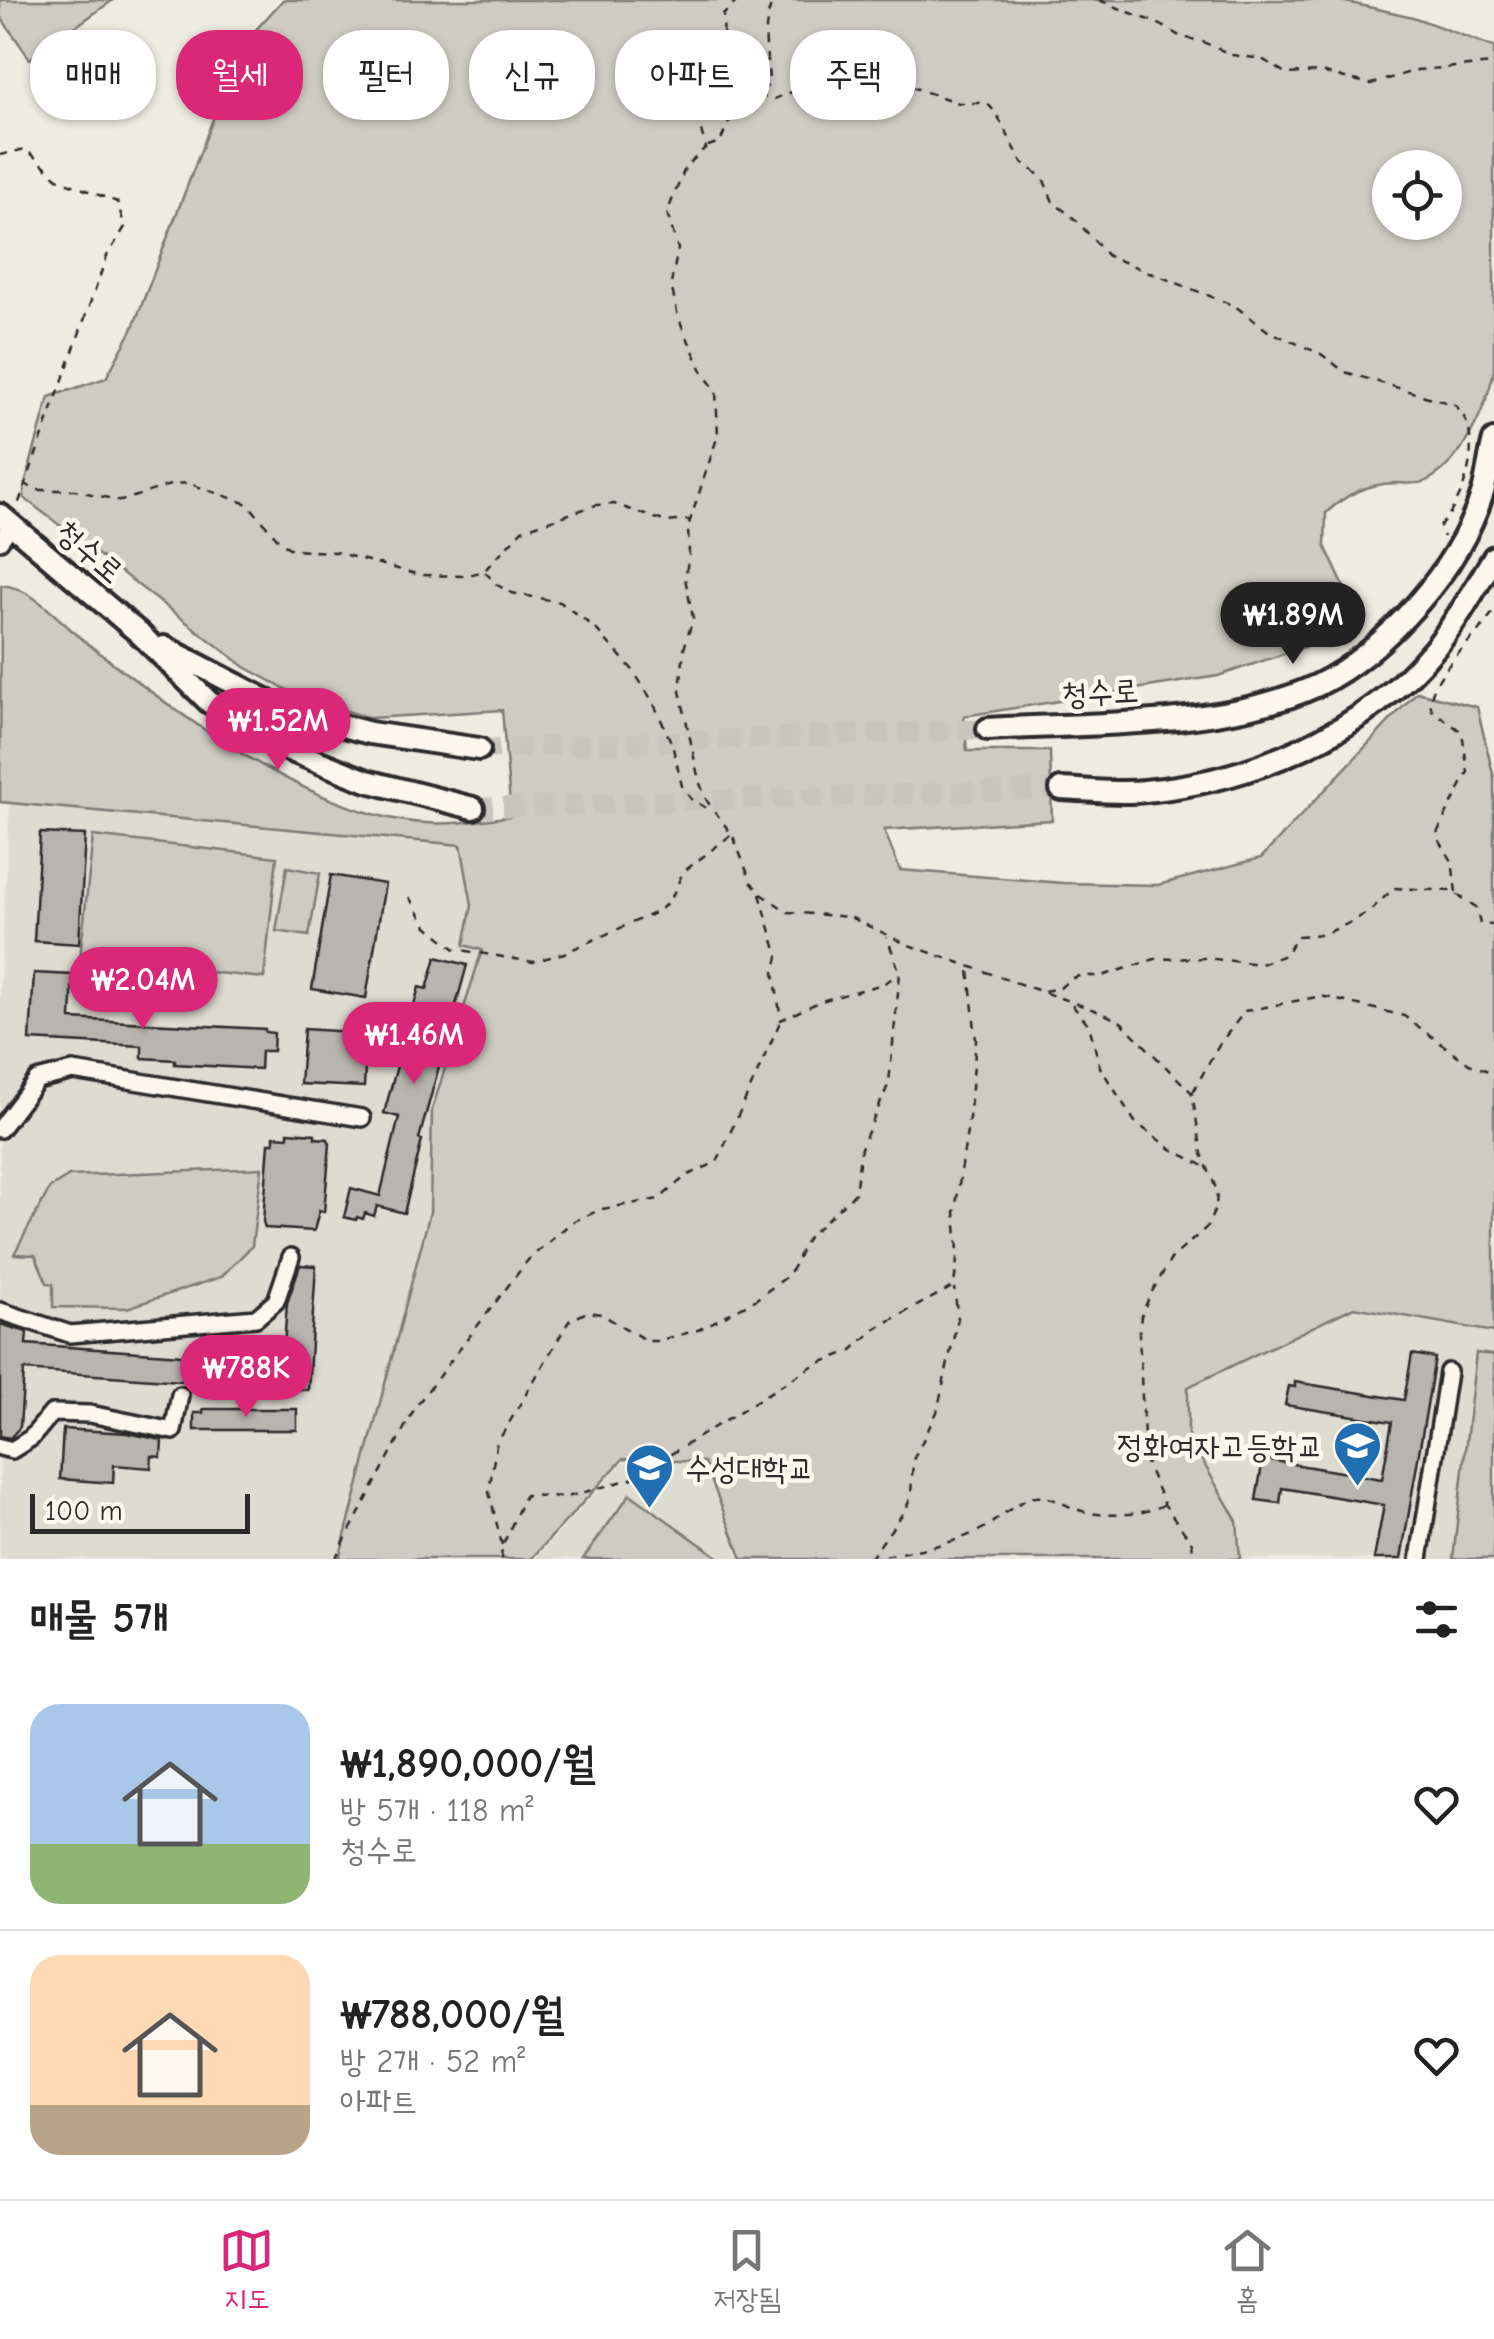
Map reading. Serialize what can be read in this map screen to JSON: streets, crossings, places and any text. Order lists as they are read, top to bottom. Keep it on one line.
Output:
{"streets":{"main road":["청수로"]},"places":{"school or university":["정화여자고등학교","수성대학교"]},"scale_bar":"100 m","page":{"chip":["매매","월세","필터","신규","아파트","주택"],"price":["₩1.89M","₩1.52M","₩2.04M","₩1.46M","₩788K"],"scale":"100 m","heading":"매물 5개","list":[{"name":"₩1,890,000/월","note":"방 5개 · 118 m² · 청수로"},{"name":"₩788,000/월","note":"방 2개 · 52 m² · 아파트"}],"tabs":["지도","저장됨","홈"]}}
